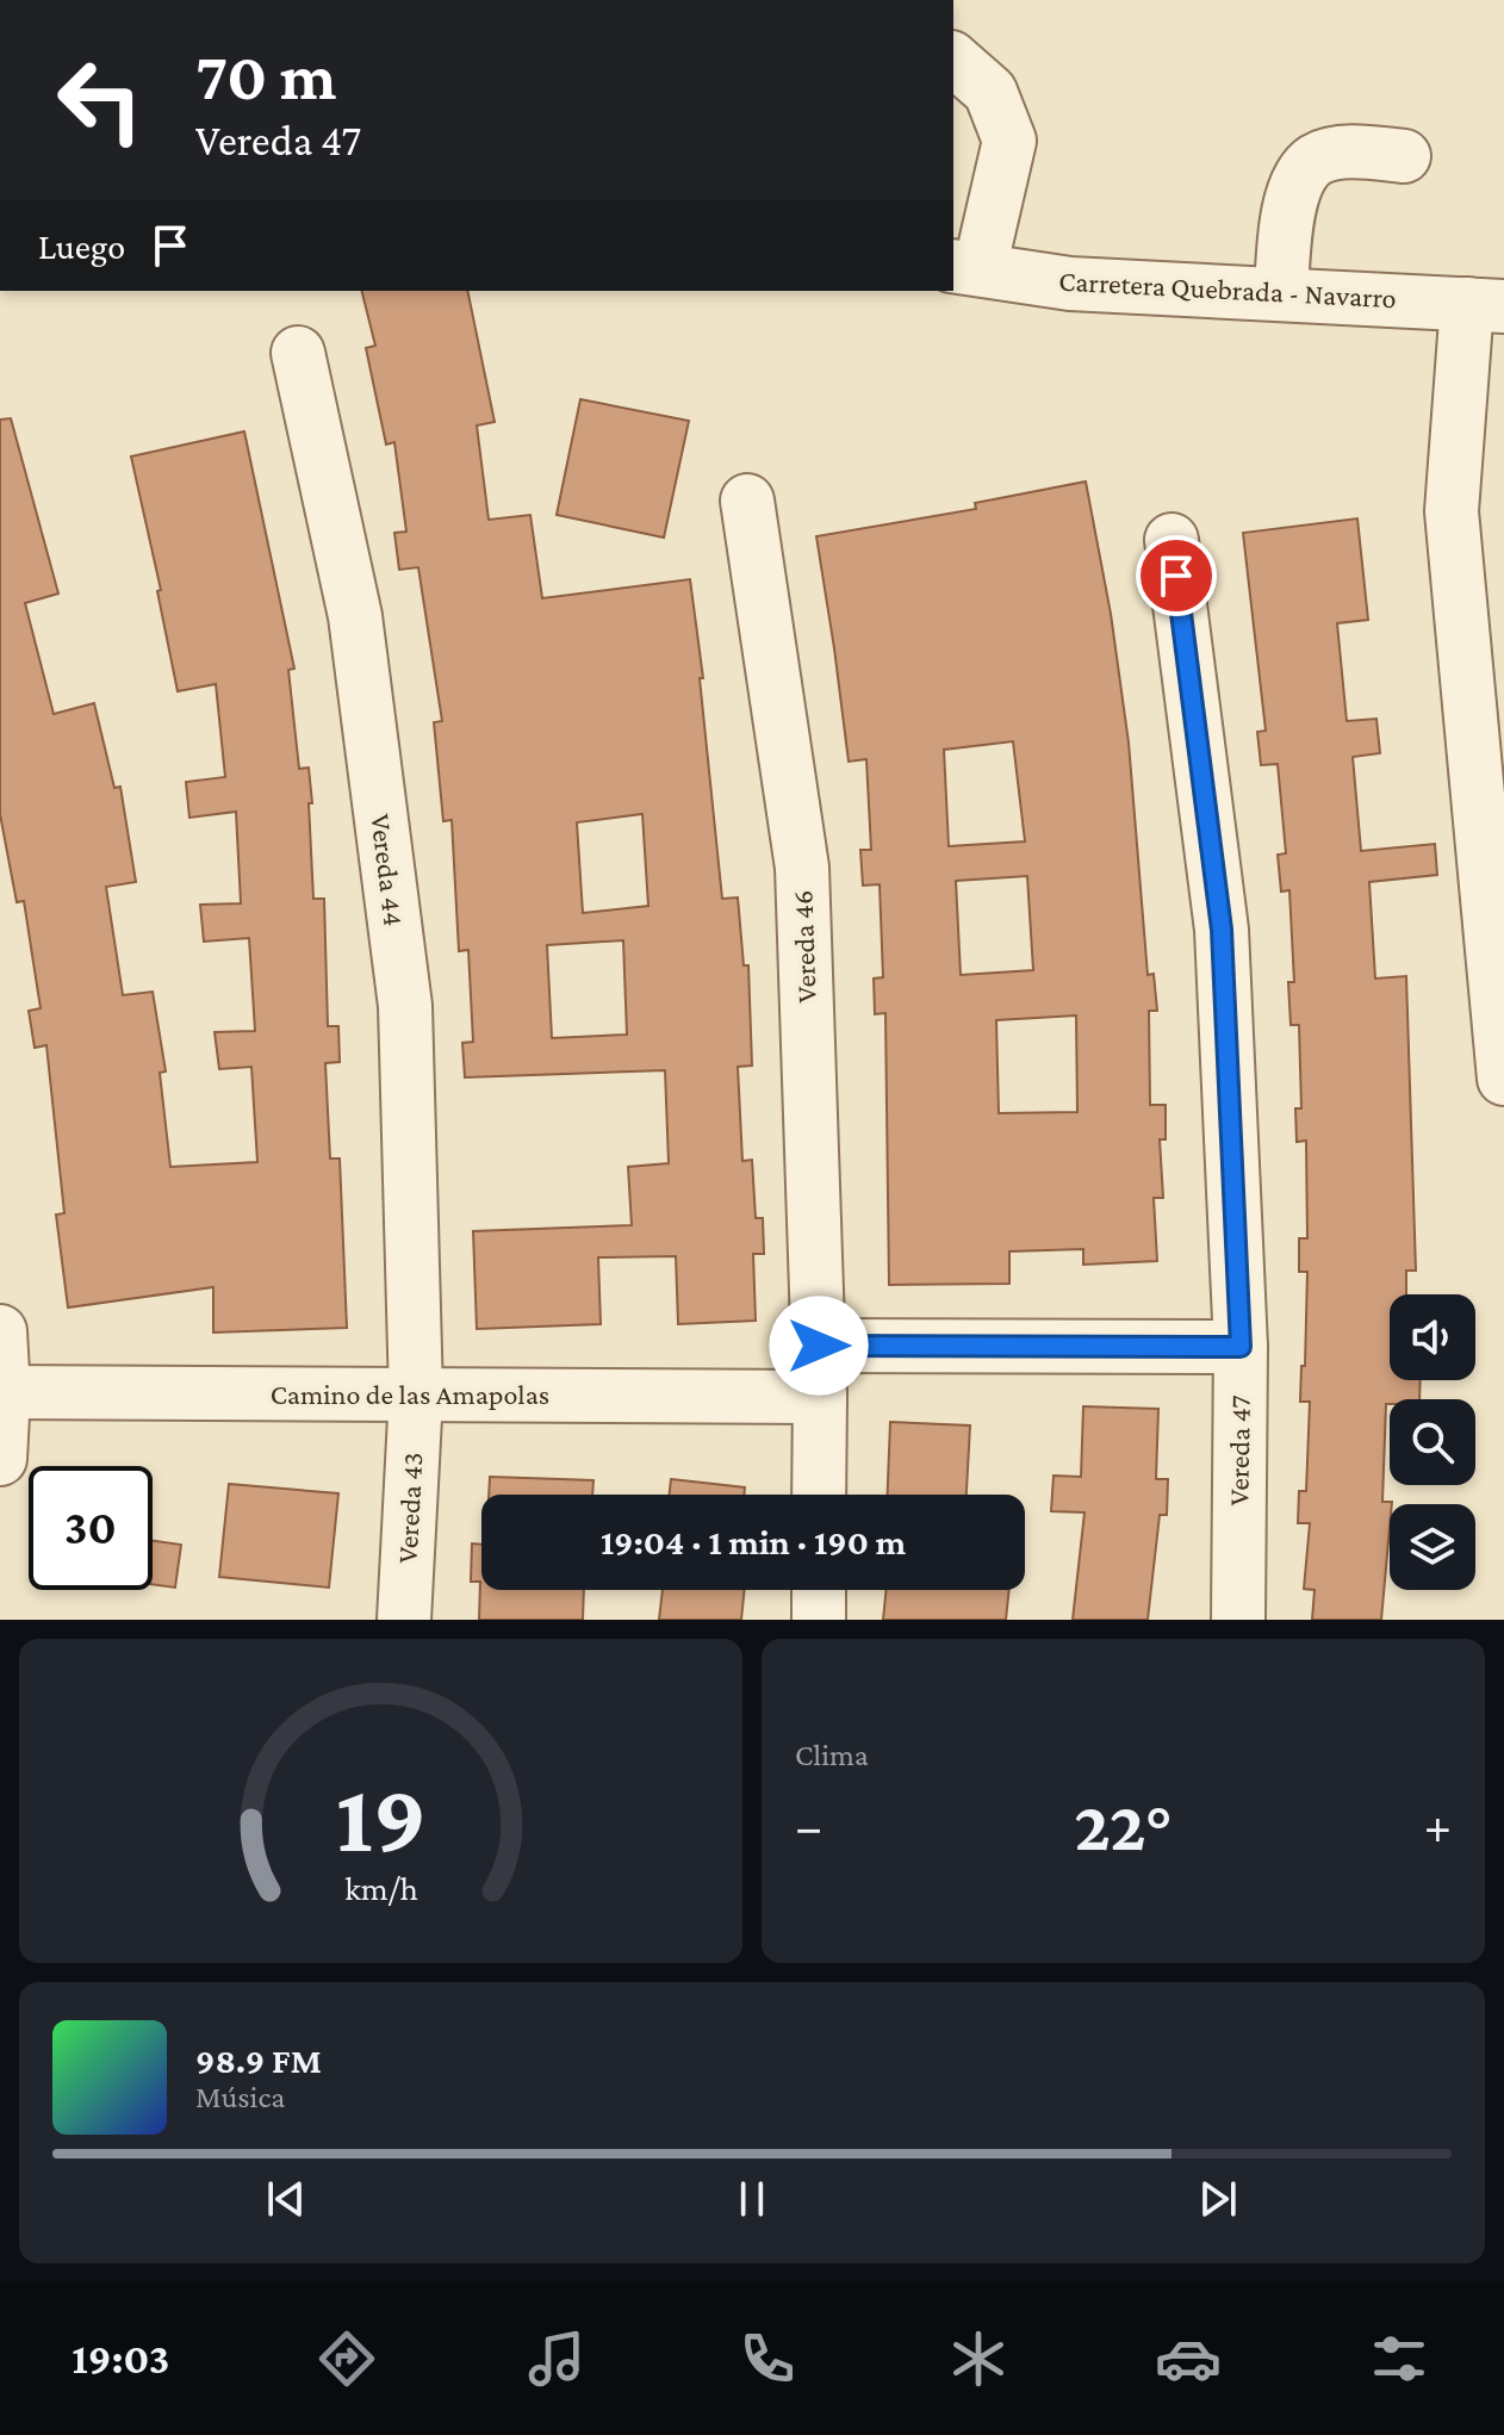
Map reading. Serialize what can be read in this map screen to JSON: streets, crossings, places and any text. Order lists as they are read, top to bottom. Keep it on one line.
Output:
{"streets":{"street":["Carretera Quebrada - Navarro","Vereda 44","Vereda 46","Camino de las Amapolas","Vereda 47","Vereda 43"]},"crossings":[["Vereda 44","Camino de las Amapolas"],["Vereda 44","Vereda 43"],["Vereda 46","Camino de las Amapolas"],["Camino de las Amapolas","Vereda 43"]],"page":{"turn":["70 m","Vereda 47"],"then":"Luego","limit":"30","trip":"19:04 · 1 min · 190 m","tile":"Clima","heat":["−","22°","+"],"song":["98.9 FM","Música"],"tabs":"19:03","gauge":["19","km/h"]}}
